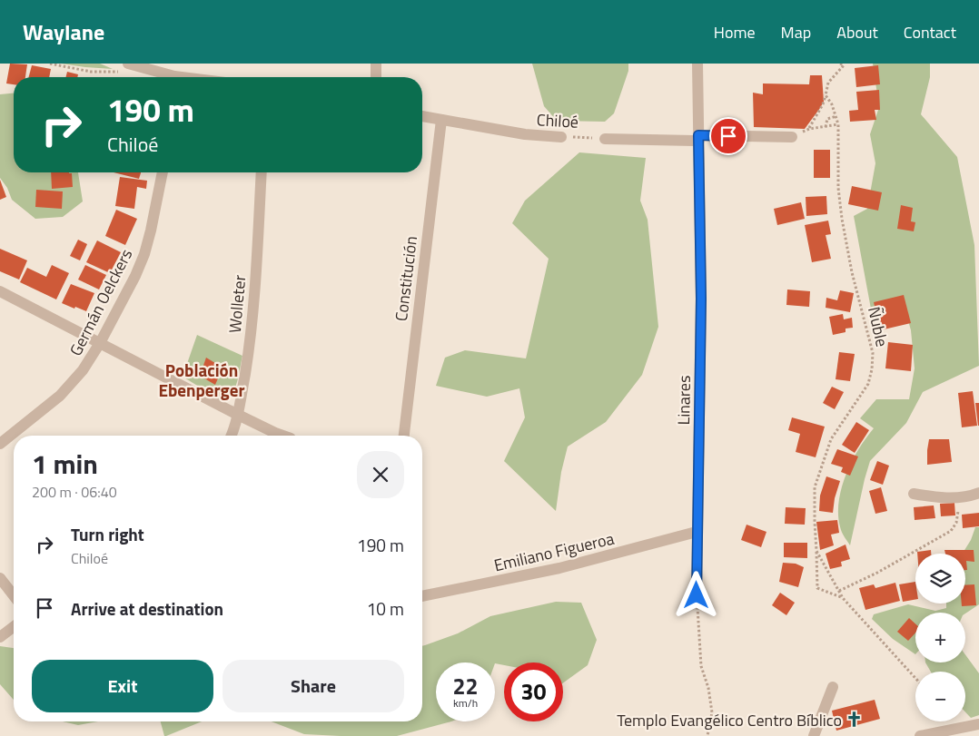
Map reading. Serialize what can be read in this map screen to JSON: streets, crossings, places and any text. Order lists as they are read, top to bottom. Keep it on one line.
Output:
{"streets":{"street":["Chiloé","Constitución","Germán Oelckers","Wolleter","Linares","Emiliano Figueroa"],"path":["Ñuble"]},"crossings":[["Chiloé","Constitución"],["Linares","Emiliano Figueroa"]],"districts":["Población Ebenperger"],"places":{"church":["Templo Evangélico Centro Bíblico"]},"page":{"header":"Waylane","nav":["Home","Map","About","Contact"],"turn":["190 m","Chiloé"],"heading":["1 min","200 m · 06:40"],"list":[{"name":"Turn right","note":"Chiloé","value":"190 m"},{"name":"Arrive at destination","value":"10 m"}],"map_buttons":["+","−"],"buttons":["Exit","Share"],"speed":"22 km/h","limit":"30"}}
